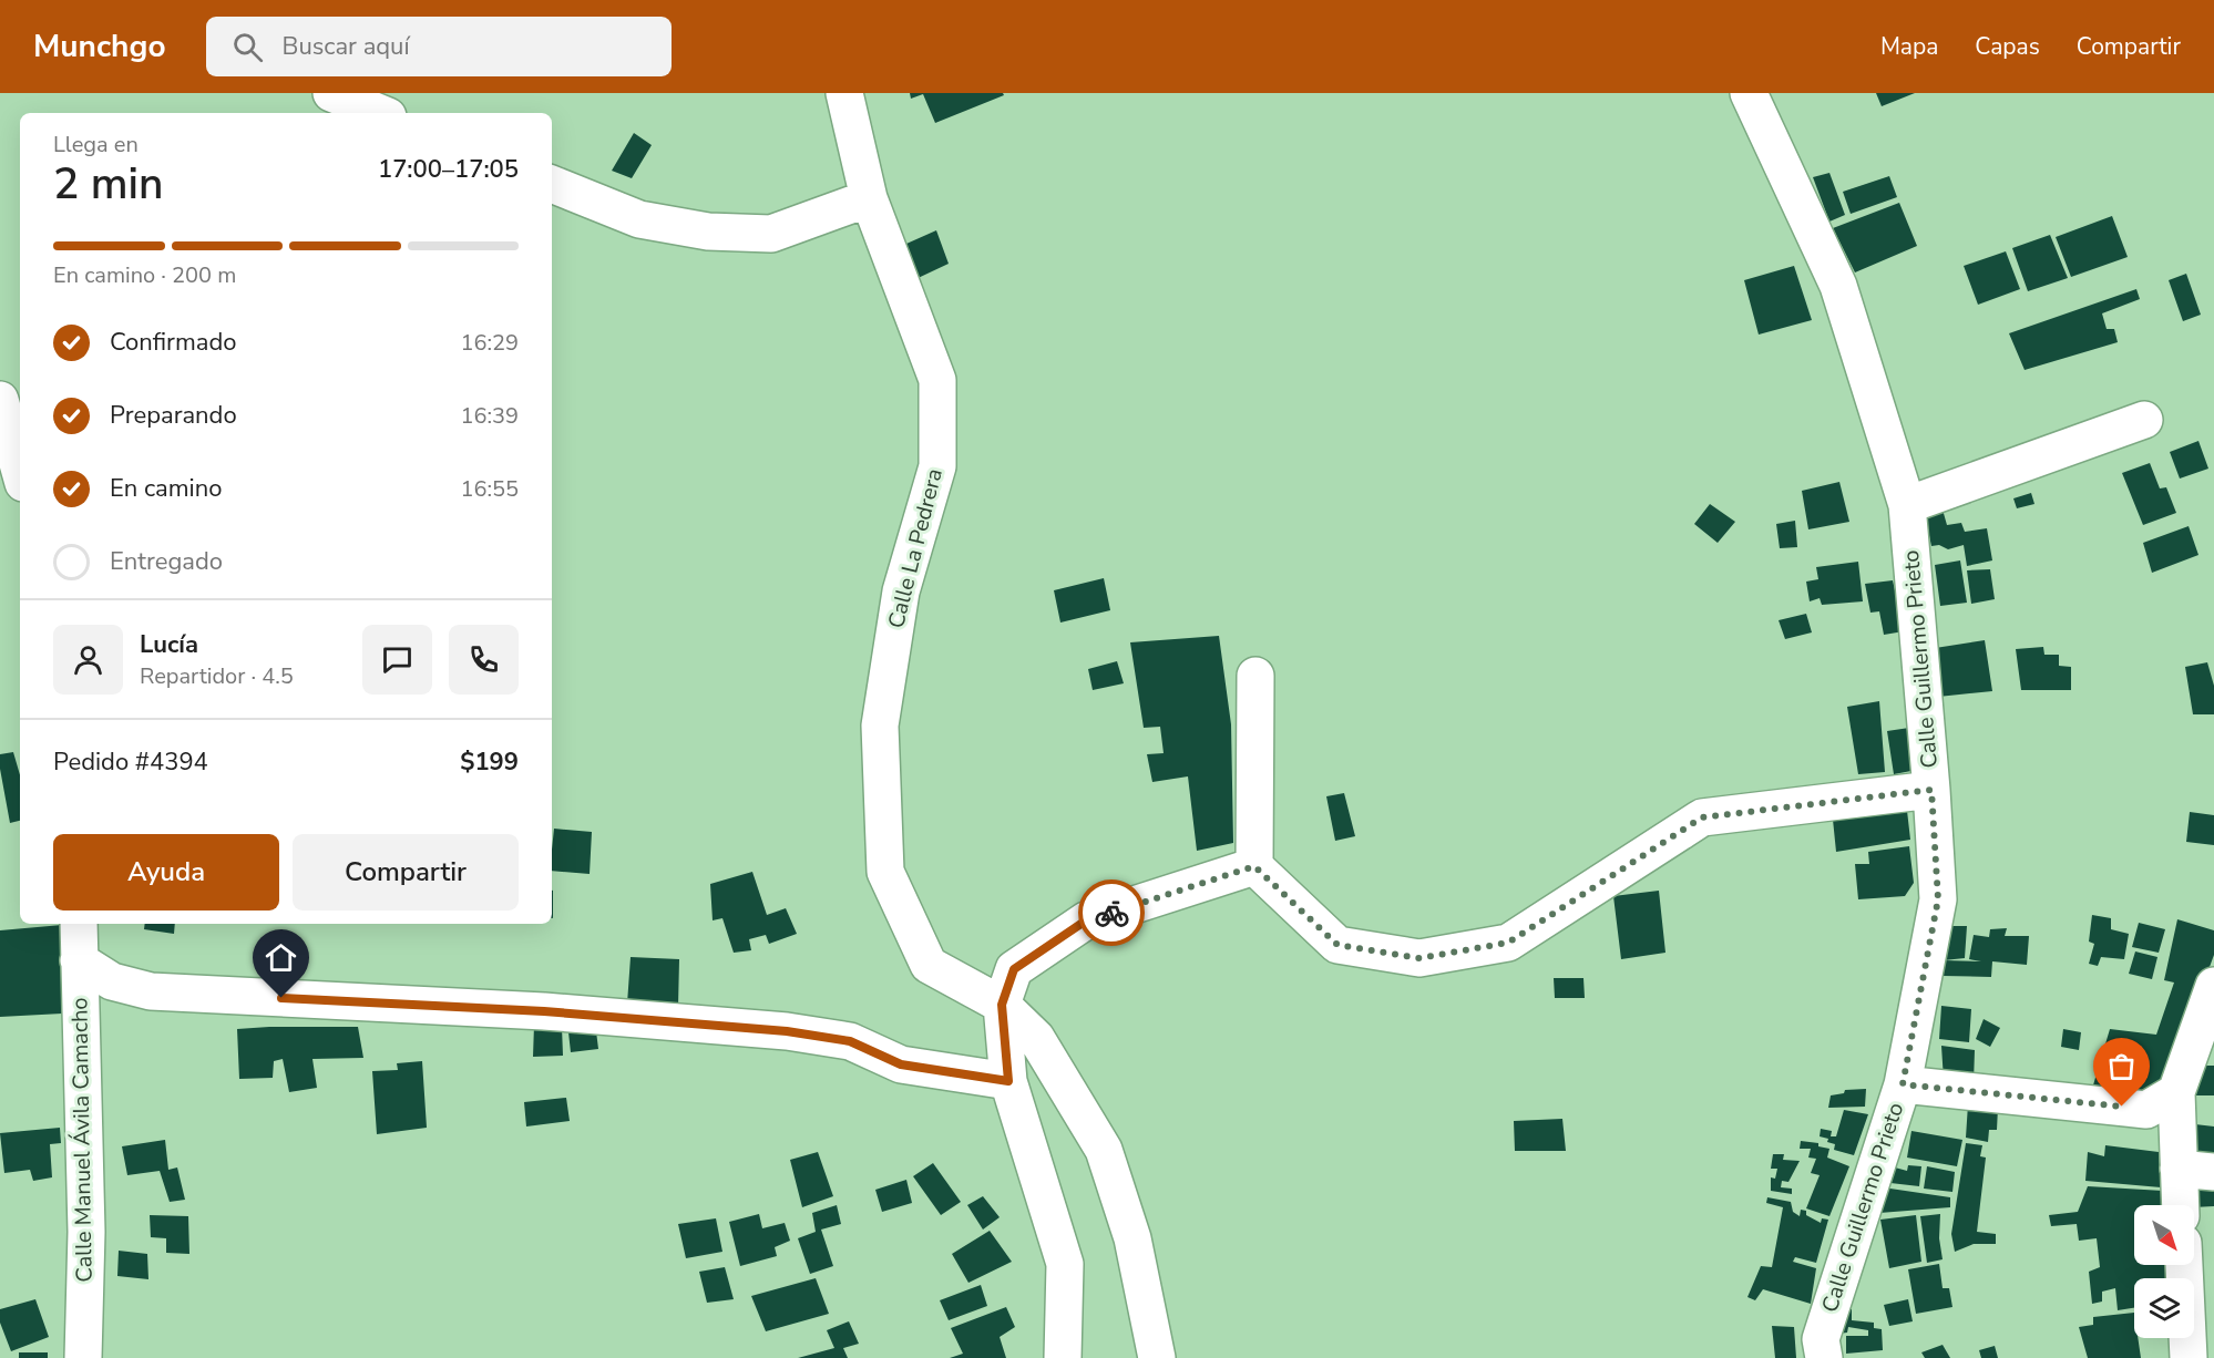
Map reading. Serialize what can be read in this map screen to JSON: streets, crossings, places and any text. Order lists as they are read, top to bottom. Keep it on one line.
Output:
{"streets":{"street":["Calle La Pedrera","Calle Guillermo Prieto","Calle Manuel Ávila Camacho"]},"north":"bottom right","page":{"header":"Munchgo","search":"Buscar aquí","nav":["Mapa","Capas","Compartir"],"heading":["2 min","Llega en","17:00–17:05"],"panel":["Lucía","Repartidor · 4.5","Pedido #4394","$199"],"bar":"En camino · 200 m","list":[["Confirmado","16:29"],["Preparando","16:39"],["En camino","16:55"],"Entregado"],"buttons":["Ayuda","Compartir"]}}
